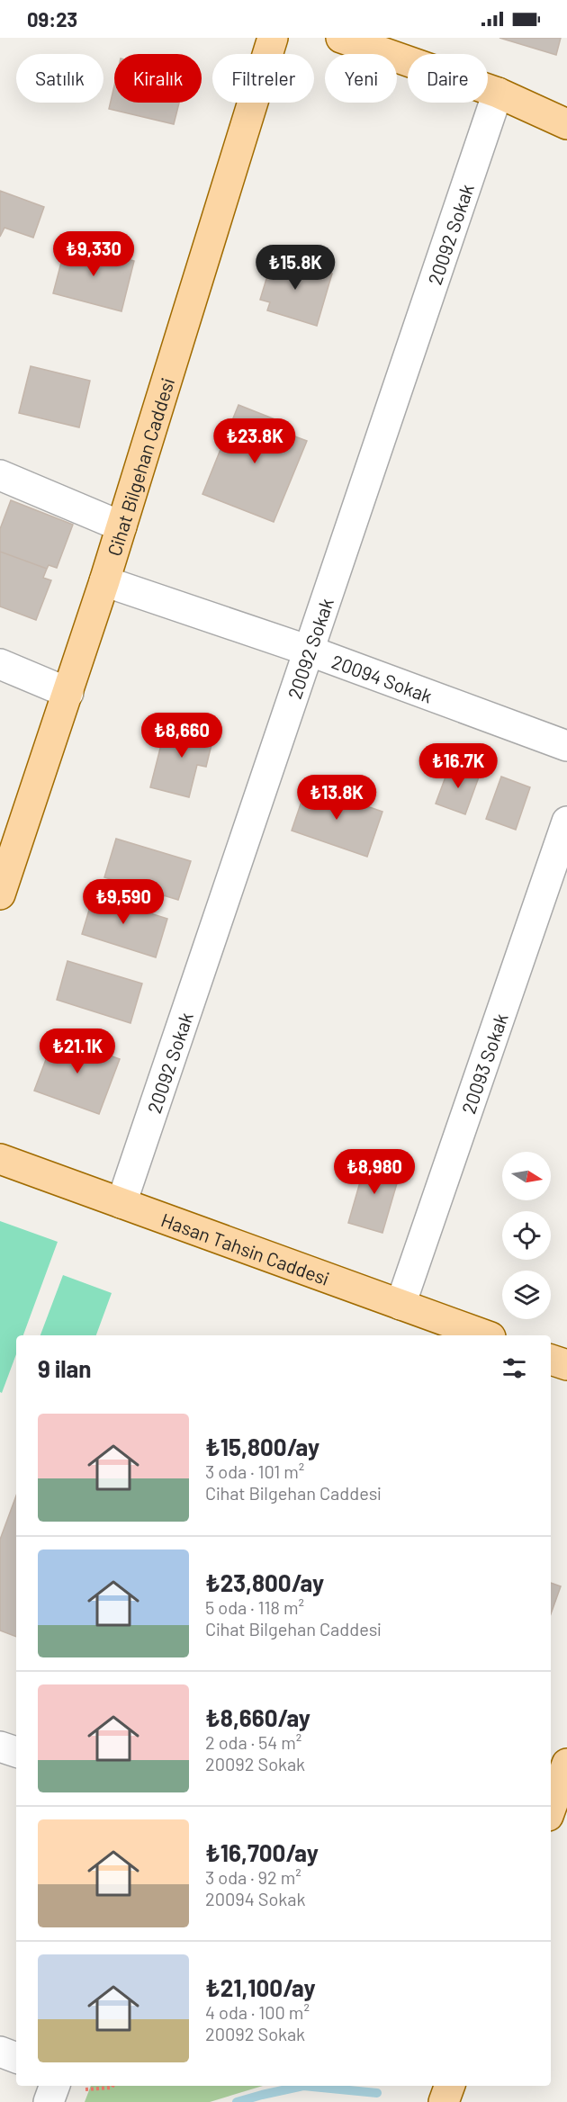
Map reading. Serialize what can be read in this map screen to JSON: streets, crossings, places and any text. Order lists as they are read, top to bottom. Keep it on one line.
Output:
{"streets":{"main road":["Cihat Bilgehan Caddesi","Hasan Tahsin Caddesi"],"street":["20092 Sokak","20094 Sokak","20093 Sokak"]},"crossings":[["20092 Sokak","20094 Sokak"],["20092 Sokak","Hasan Tahsin Caddesi"],["Cihat Bilgehan Caddesi","20094 Sokak"],["20093 Sokak","Hasan Tahsin Caddesi"]],"north":"right","page":{"status":"09:23","chip":["Satılık","Kiralık","Filtreler","Yeni","Daire"],"price":["₺9,330","₺15.8K","₺23.8K","₺8,660","₺16.7K","₺13.8K","₺9,590","₺21.1K","₺8,980"],"heading":"9 ilan","list":[{"name":"₺15,800/ay","note":"3 oda · 101 m² · Cihat Bilgehan Caddesi"},{"name":"₺23,800/ay","note":"5 oda · 118 m² · Cihat Bilgehan Caddesi"},{"name":"₺8,660/ay","note":"2 oda · 54 m² · 20092 Sokak"},{"name":"₺16,700/ay","note":"3 oda · 92 m² · 20094 Sokak"},{"name":"₺21,100/ay","note":"4 oda · 100 m² · 20092 Sokak"}]}}
